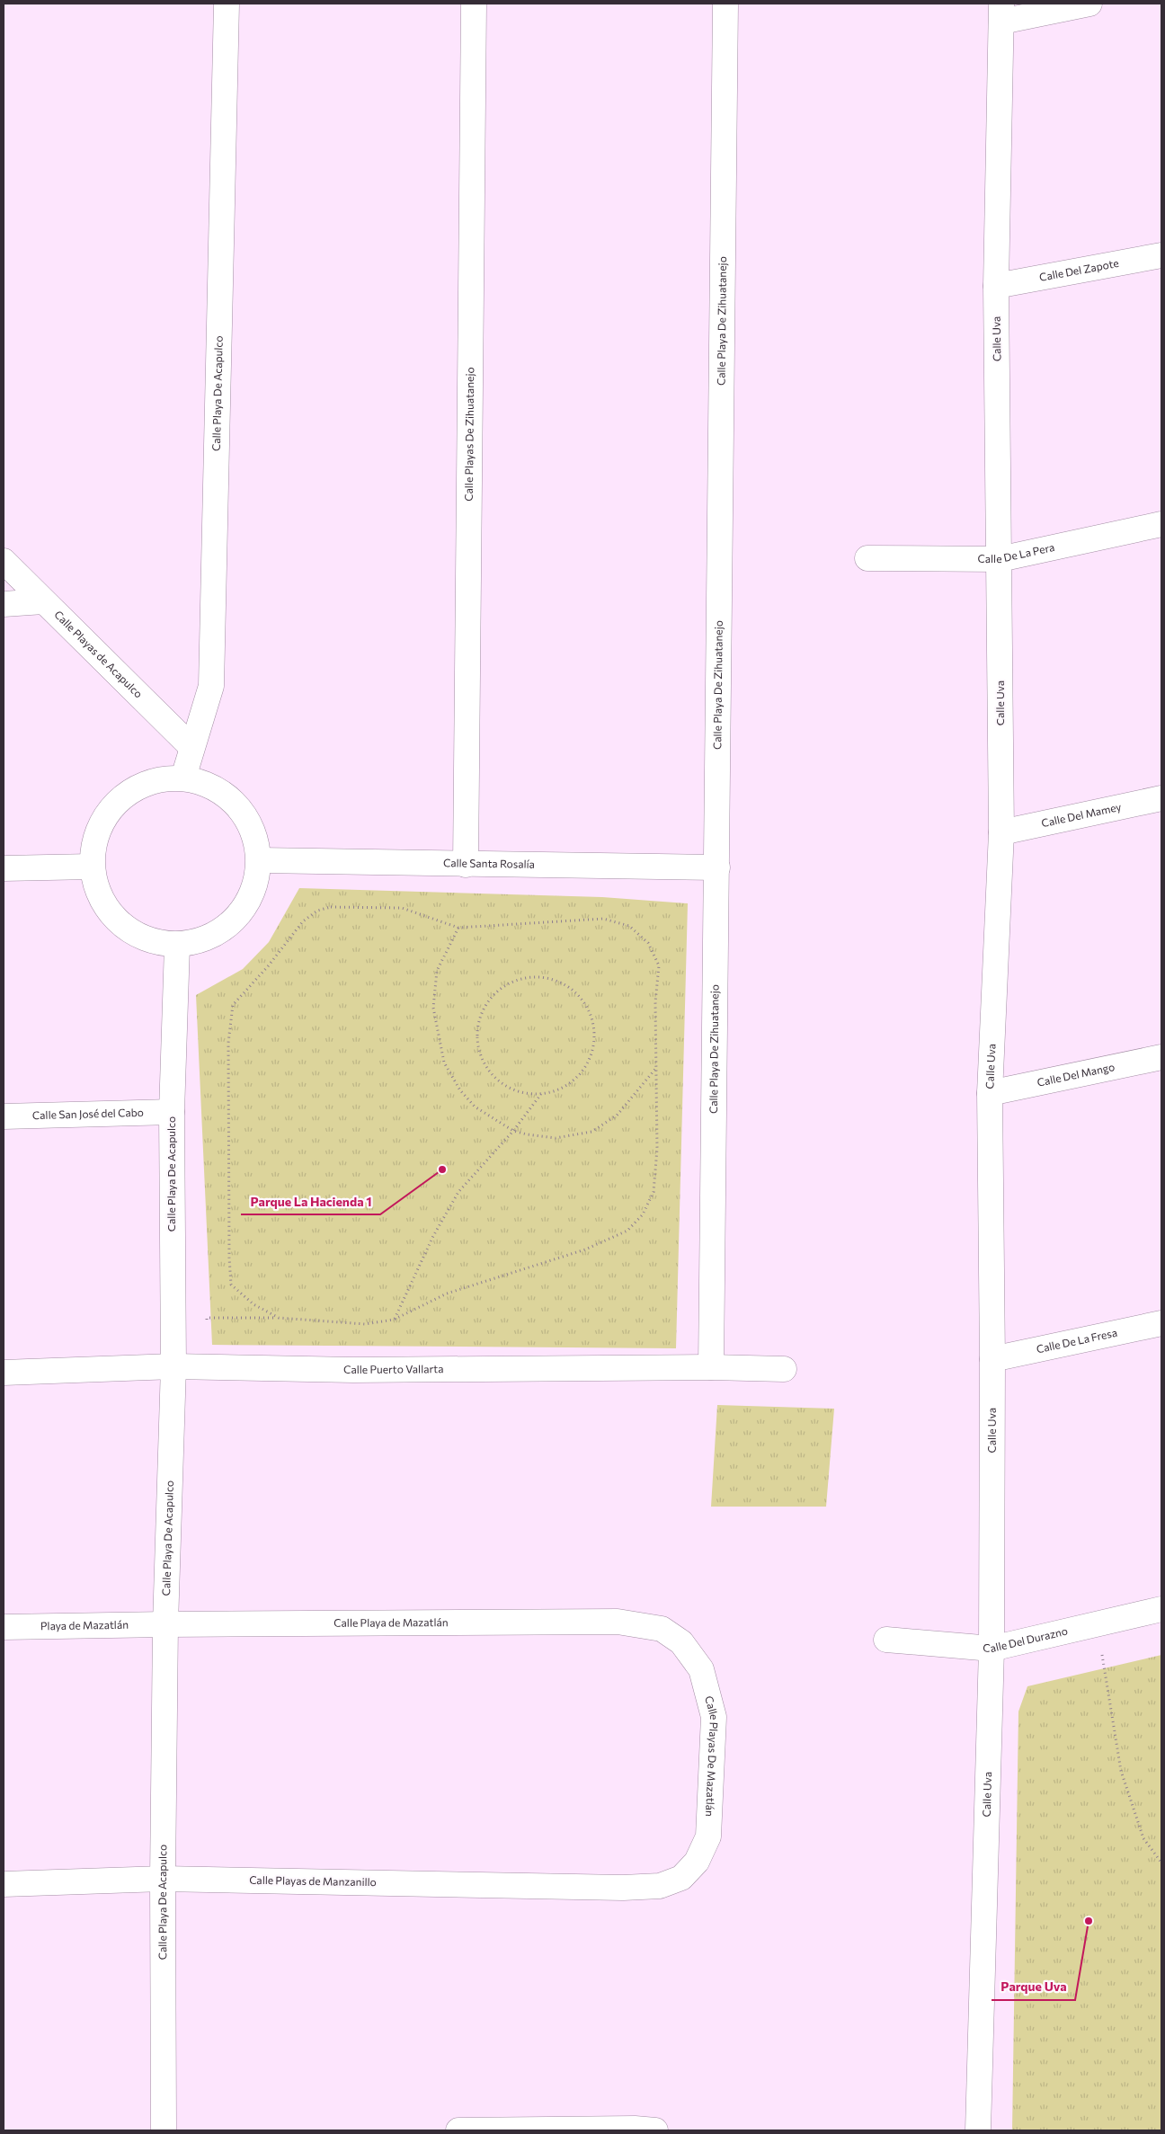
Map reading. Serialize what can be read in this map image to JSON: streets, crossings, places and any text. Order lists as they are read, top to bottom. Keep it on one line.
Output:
{"streets":{"street":["Calle Del Zapote","Calle Playa De Zihuatanejo","Calle Uva","Calle Playa De Acapulco","Calle Playas De Zihuatanejo","Calle De La Pera","Calle Playas de Acapulco","Calle Del Mamey","Calle Santa Rosalía","Calle Del Mango","Calle San José del Cabo","Calle De La Fresa","Calle Puerto Vallarta","Calle Playa de Mazatlán","Playa de Mazatlán","Calle Del Durazno","Calle Playas De Mazatlán","Calle Playas de Manzanillo"]},"crossings":[["Calle Del Zapote","Calle Uva"],["Calle Playa De Zihuatanejo","Calle Santa Rosalía"],["Calle Playa De Zihuatanejo","Calle Puerto Vallarta"],["Calle Uva","Calle De La Pera"],["Calle Uva","Calle Del Mamey"],["Calle Uva","Calle Del Mango"],["Calle Uva","Calle De La Fresa"],["Calle Uva","Calle Del Durazno"],["Calle Playa De Acapulco","Calle Playas de Acapulco"],["Calle Playa De Acapulco","Calle San José del Cabo"],["Calle Playa De Acapulco","Calle Puerto Vallarta"],["Calle Playa De Acapulco","Calle Playa de Mazatlán"],["Calle Playa De Acapulco","Playa de Mazatlán"],["Calle Playa De Acapulco","Calle Playas de Manzanillo"],["Calle Playas De Zihuatanejo","Calle Santa Rosalía"],["Calle Playa de Mazatlán","Playa de Mazatlán"],["Calle Playa de Mazatlán","Calle Playas De Mazatlán"],["Calle Playas De Mazatlán","Calle Playas de Manzanillo"]],"places":["Parque La Hacienda 1","Parque Uva"]}
